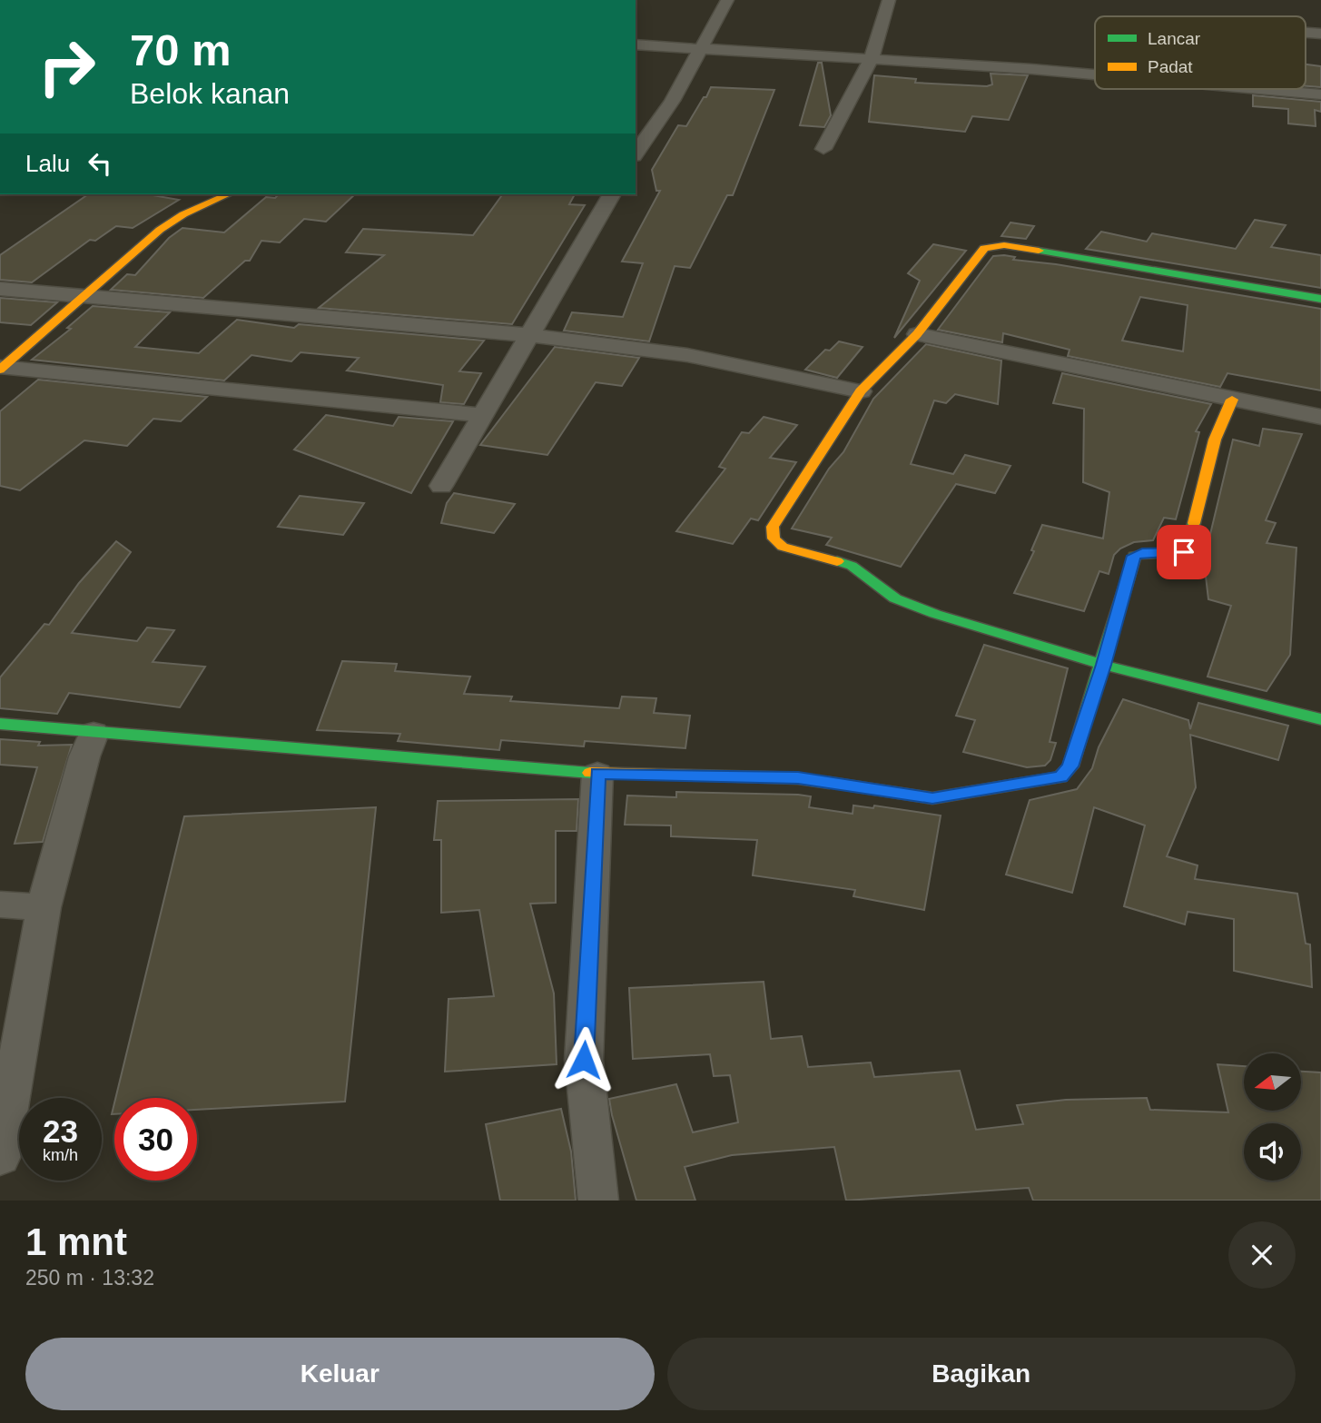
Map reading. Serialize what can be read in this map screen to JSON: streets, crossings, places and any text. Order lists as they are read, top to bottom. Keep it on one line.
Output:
{"legend":["Lancar","Padat"],"north":"left","page":{"turn":["70 m","Belok kanan"],"then":"Lalu","speed":"23 km/h","limit":"30","heading":["1 mnt","250 m · 13:32"],"buttons":["Keluar","Bagikan"]}}
